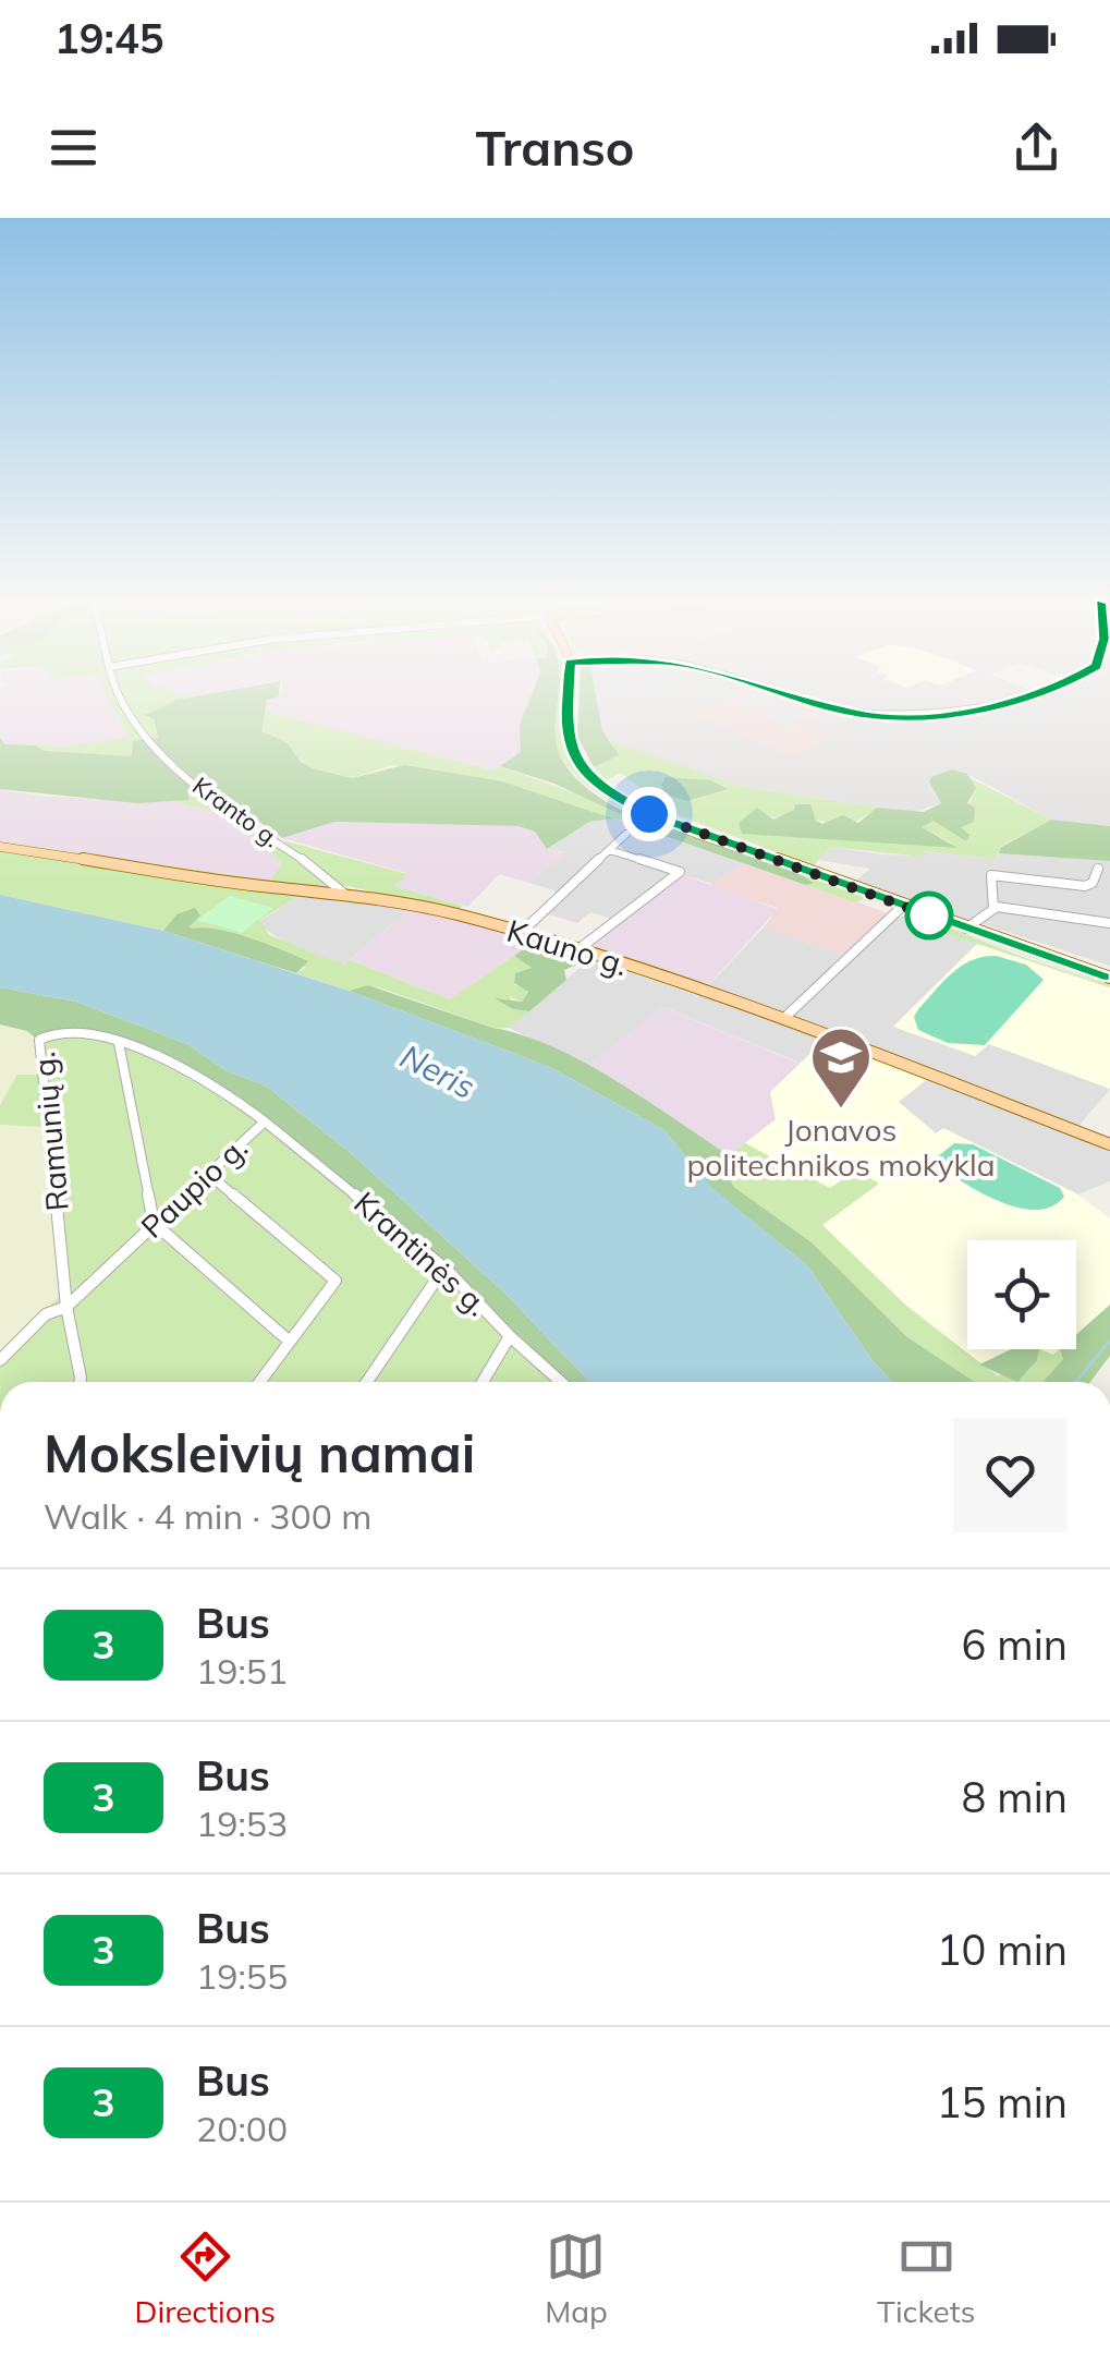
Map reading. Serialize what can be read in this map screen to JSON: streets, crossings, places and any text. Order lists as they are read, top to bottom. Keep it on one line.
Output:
{"streets":{"main road":["Kauno g."],"street":["Kranto g.","Ramunių g.","Paupio g.","Krantinės g."]},"crossings":[["Kranto g.","Kauno g."],["Ramunių g.","Paupio g."],["Paupio g.","Krantinės g."]],"water":["Neris"],"places":{"school or university":["Jonavos politechnikos mokykla"]},"lines":["bus line 3"],"page":{"status":"19:45","header":"Transo","heading":["Moksleivių namai","Walk · 4 min · 300 m"],"list":[{"mark":"3","name":"Bus","note":"19:51","value":"6 min"},{"mark":"3","name":"Bus","note":"19:53","value":"8 min"},{"mark":"3","name":"Bus","note":"19:55","value":"10 min"},{"mark":"3","name":"Bus","note":"20:00","value":"15 min"}],"tabs":["Directions","Map","Tickets"]}}
